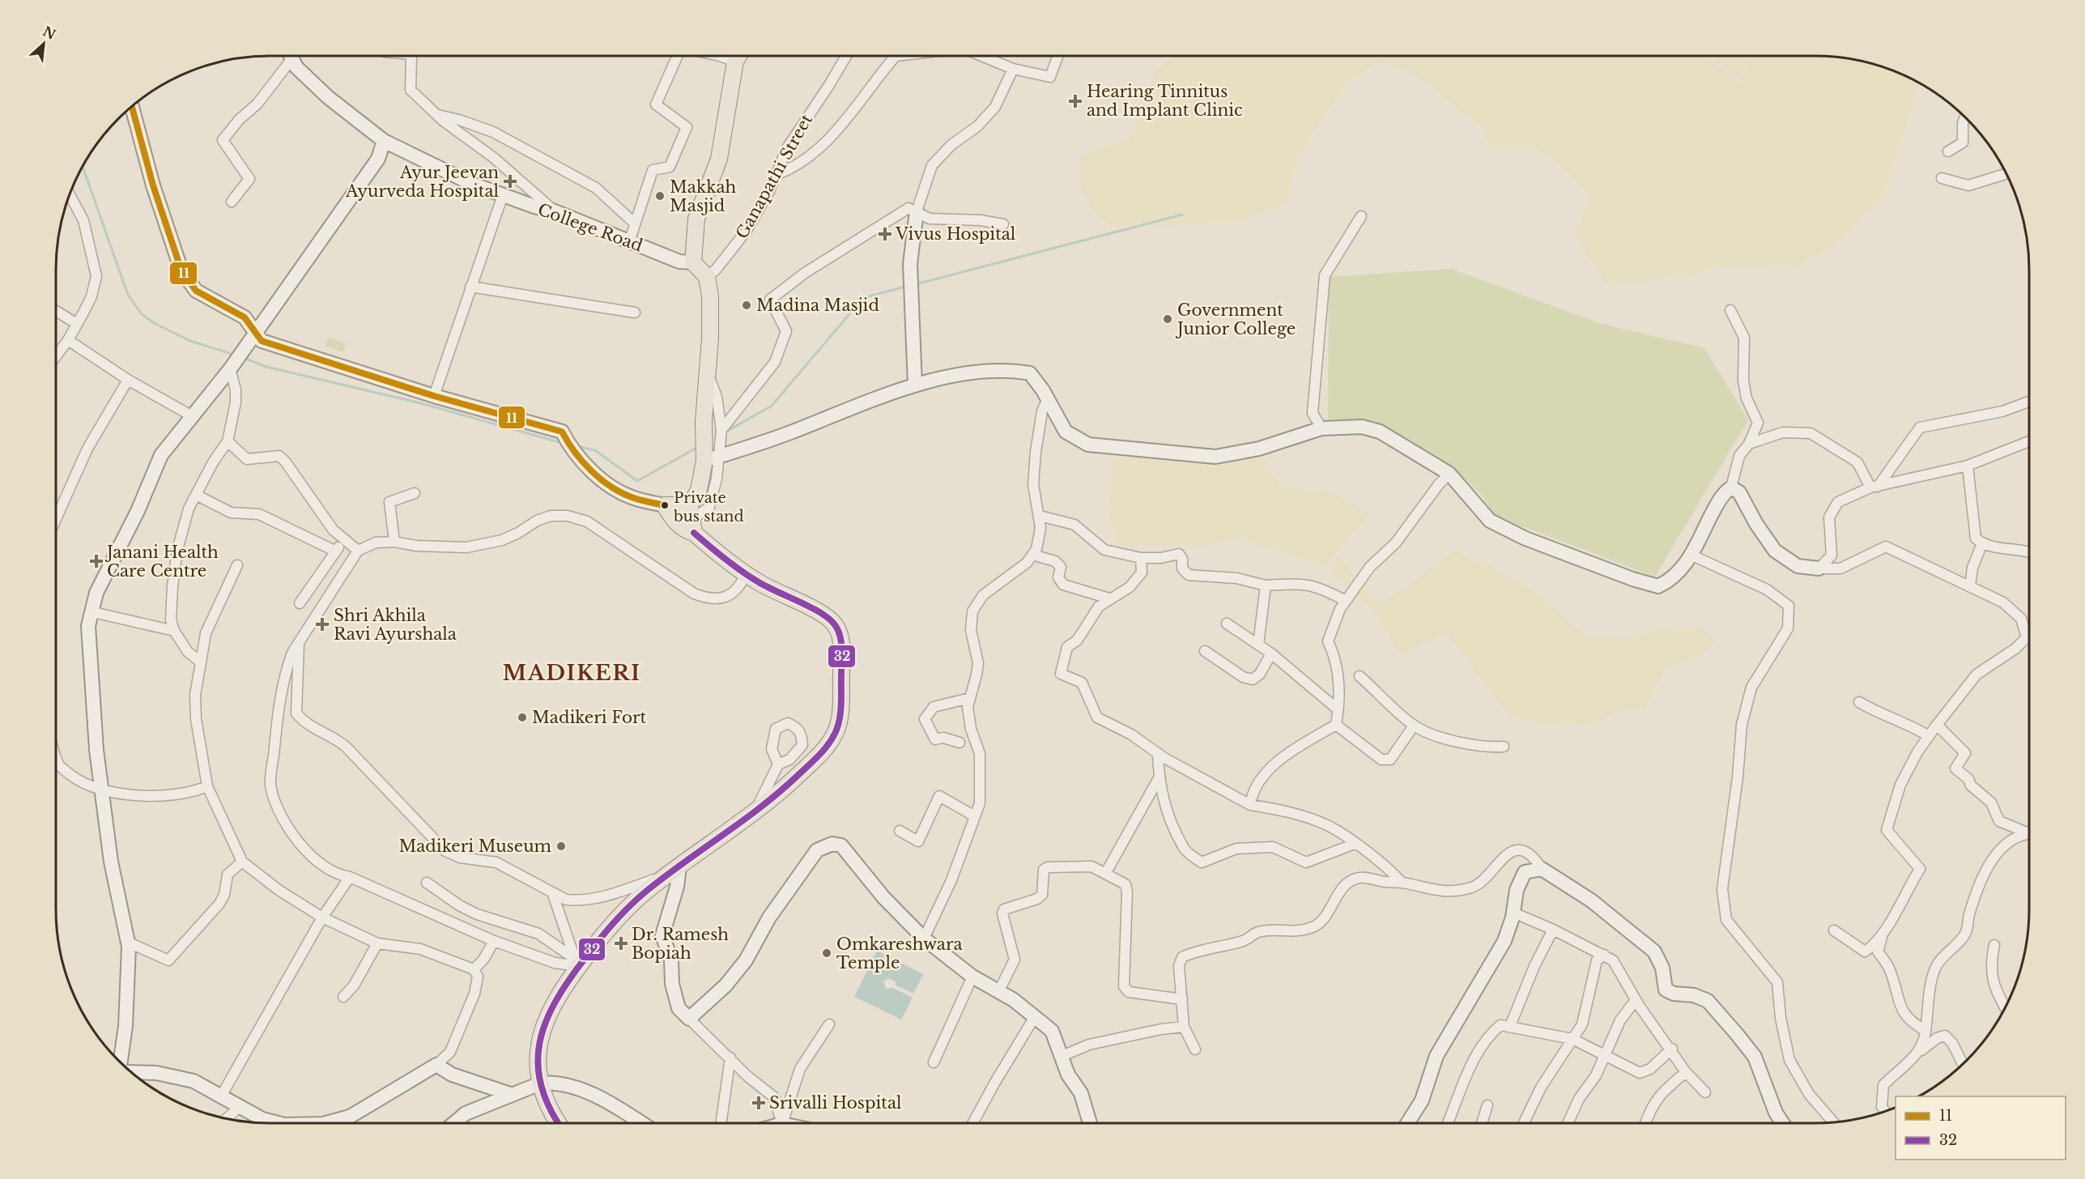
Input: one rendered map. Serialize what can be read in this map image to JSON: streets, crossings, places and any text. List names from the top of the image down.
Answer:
{
  "streets": {
    "street": ["Ganapathi Street", "College Road"]
  },
  "districts": ["MADIKERI"],
  "places": {
    "health": [
      "Hearing Tinnitus and Implant Clinic",
      "Ayur Jeevan Ayurveda Hospital",
      "Vivus Hospital",
      "Janani Health Care Centre",
      "Shri Akhila Ravi Ayurshala",
      "Dr. Ramesh Bopiah",
      "Srivalli Hospital"
    ],
    "other": [
      "Makkah Masjid",
      "Madina Masjid",
      "Government Junior College",
      "Private bus stand",
      "Madikeri Fort",
      "Madikeri Museum",
      "Omkareshwara Temple"
    ]
  },
  "lines": ["transit line 11", "transit line 32"],
  "legend": ["11", "32"],
  "north": "top right"
}
